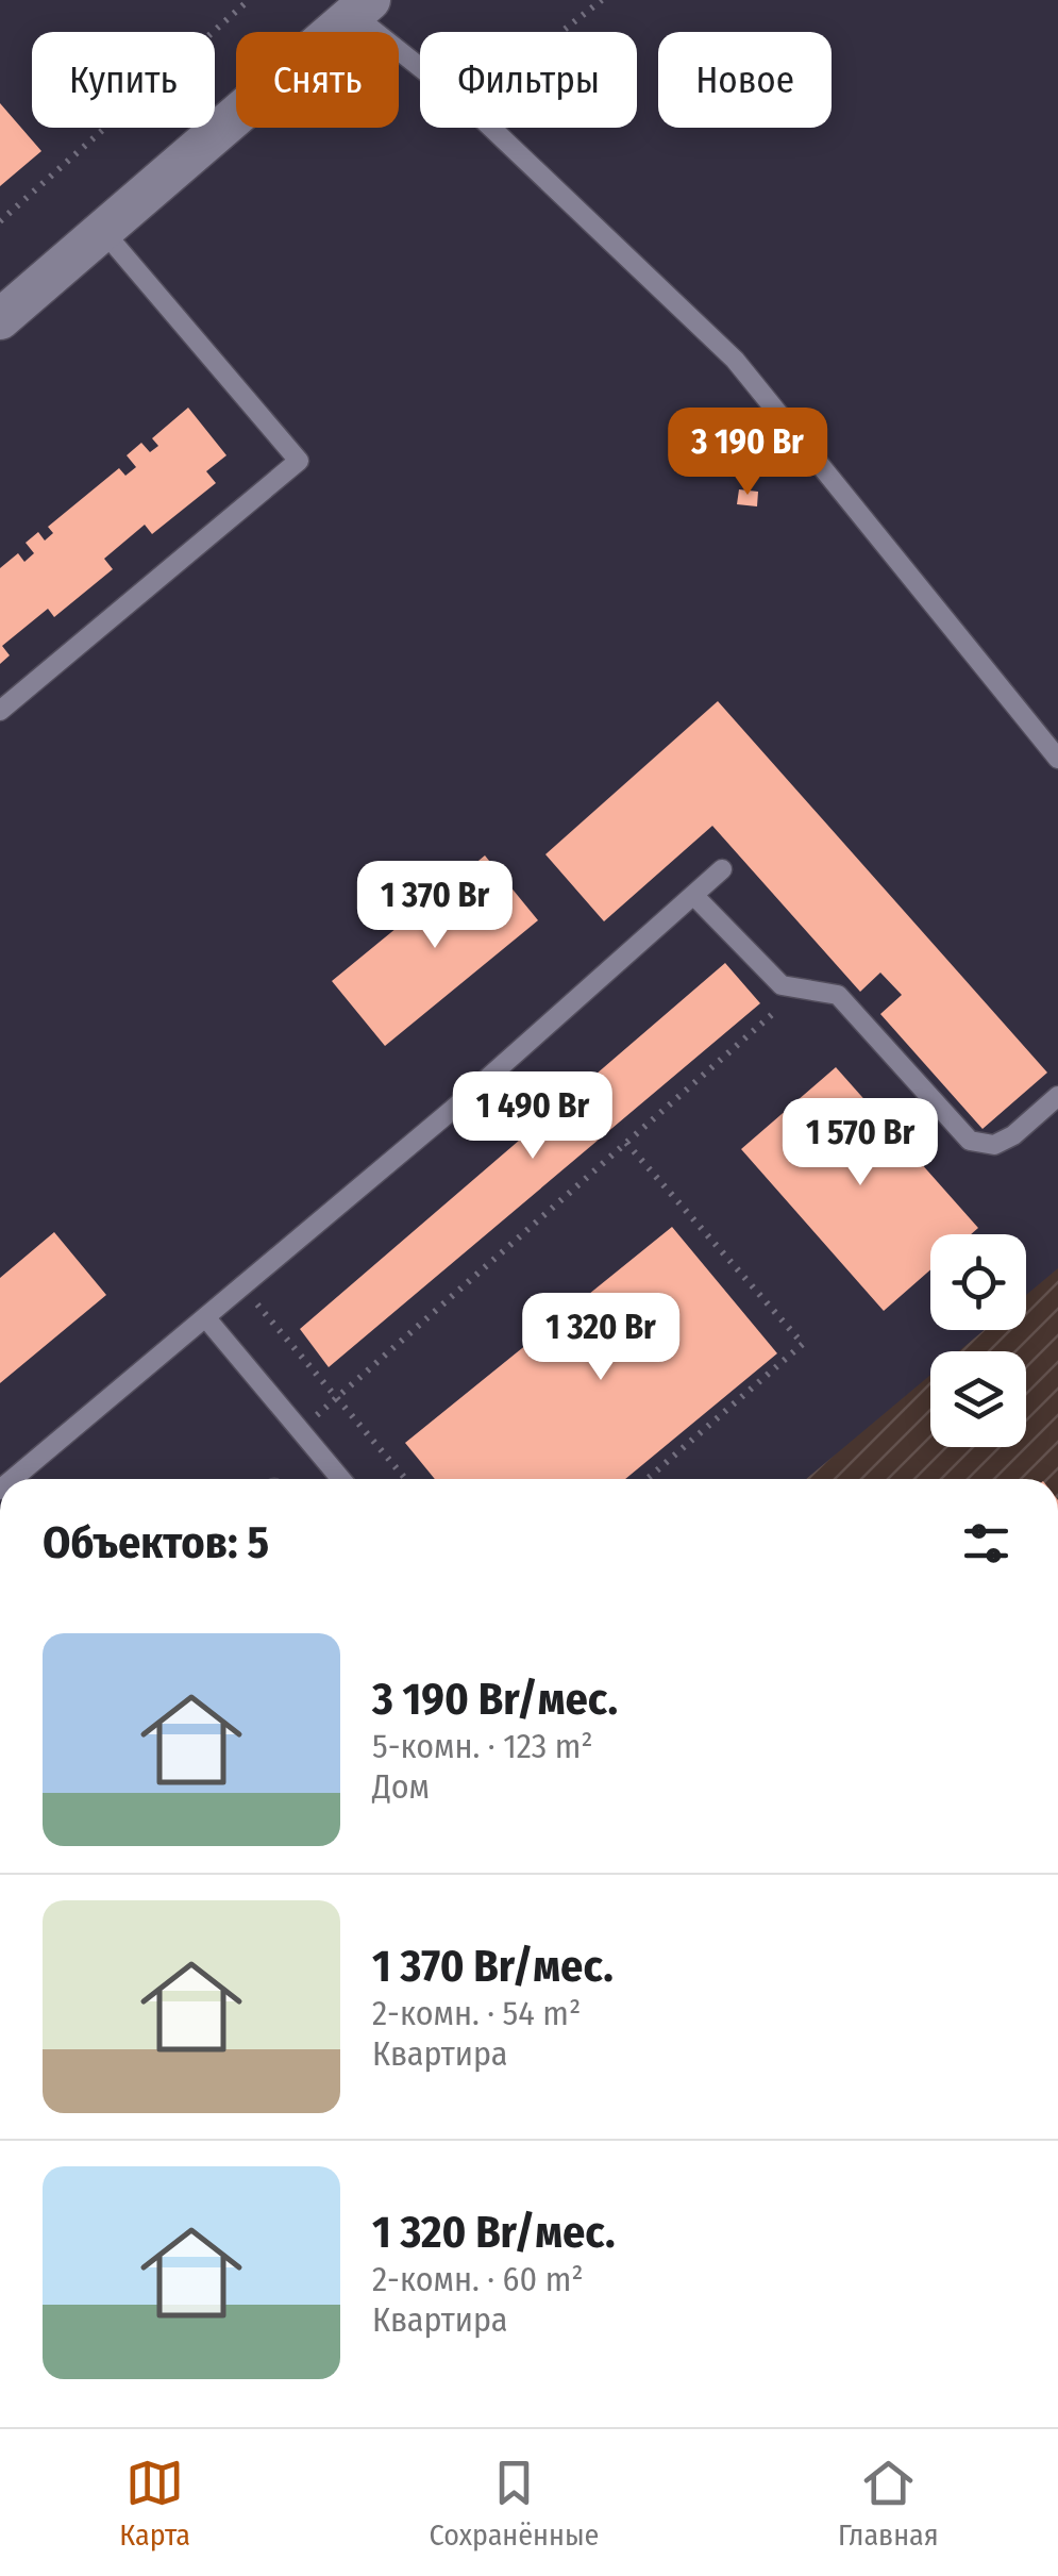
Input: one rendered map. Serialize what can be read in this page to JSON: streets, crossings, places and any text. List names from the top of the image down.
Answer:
{
  "page": {
    "chip": [
      "Купить",
      "Снять",
      "Фильтры",
      "Новое"
    ],
    "price": [
      "3 190 Br",
      "1 370 Br",
      "1 490 Br",
      "1 570 Br",
      "1 320 Br"
    ],
    "heading": "Объектов: 5",
    "list": [
      {
        "name": "3 190 Br/мес.",
        "note": "5-комн. · 123 m² · Дом"
      },
      {
        "name": "1 370 Br/мес.",
        "note": "2-комн. · 54 m² · Квартира"
      },
      {
        "name": "1 320 Br/мес.",
        "note": "2-комн. · 60 m² · Квартира"
      }
    ],
    "tabs": ["Карта", "Сохранённые", "Главная"]
  }
}
